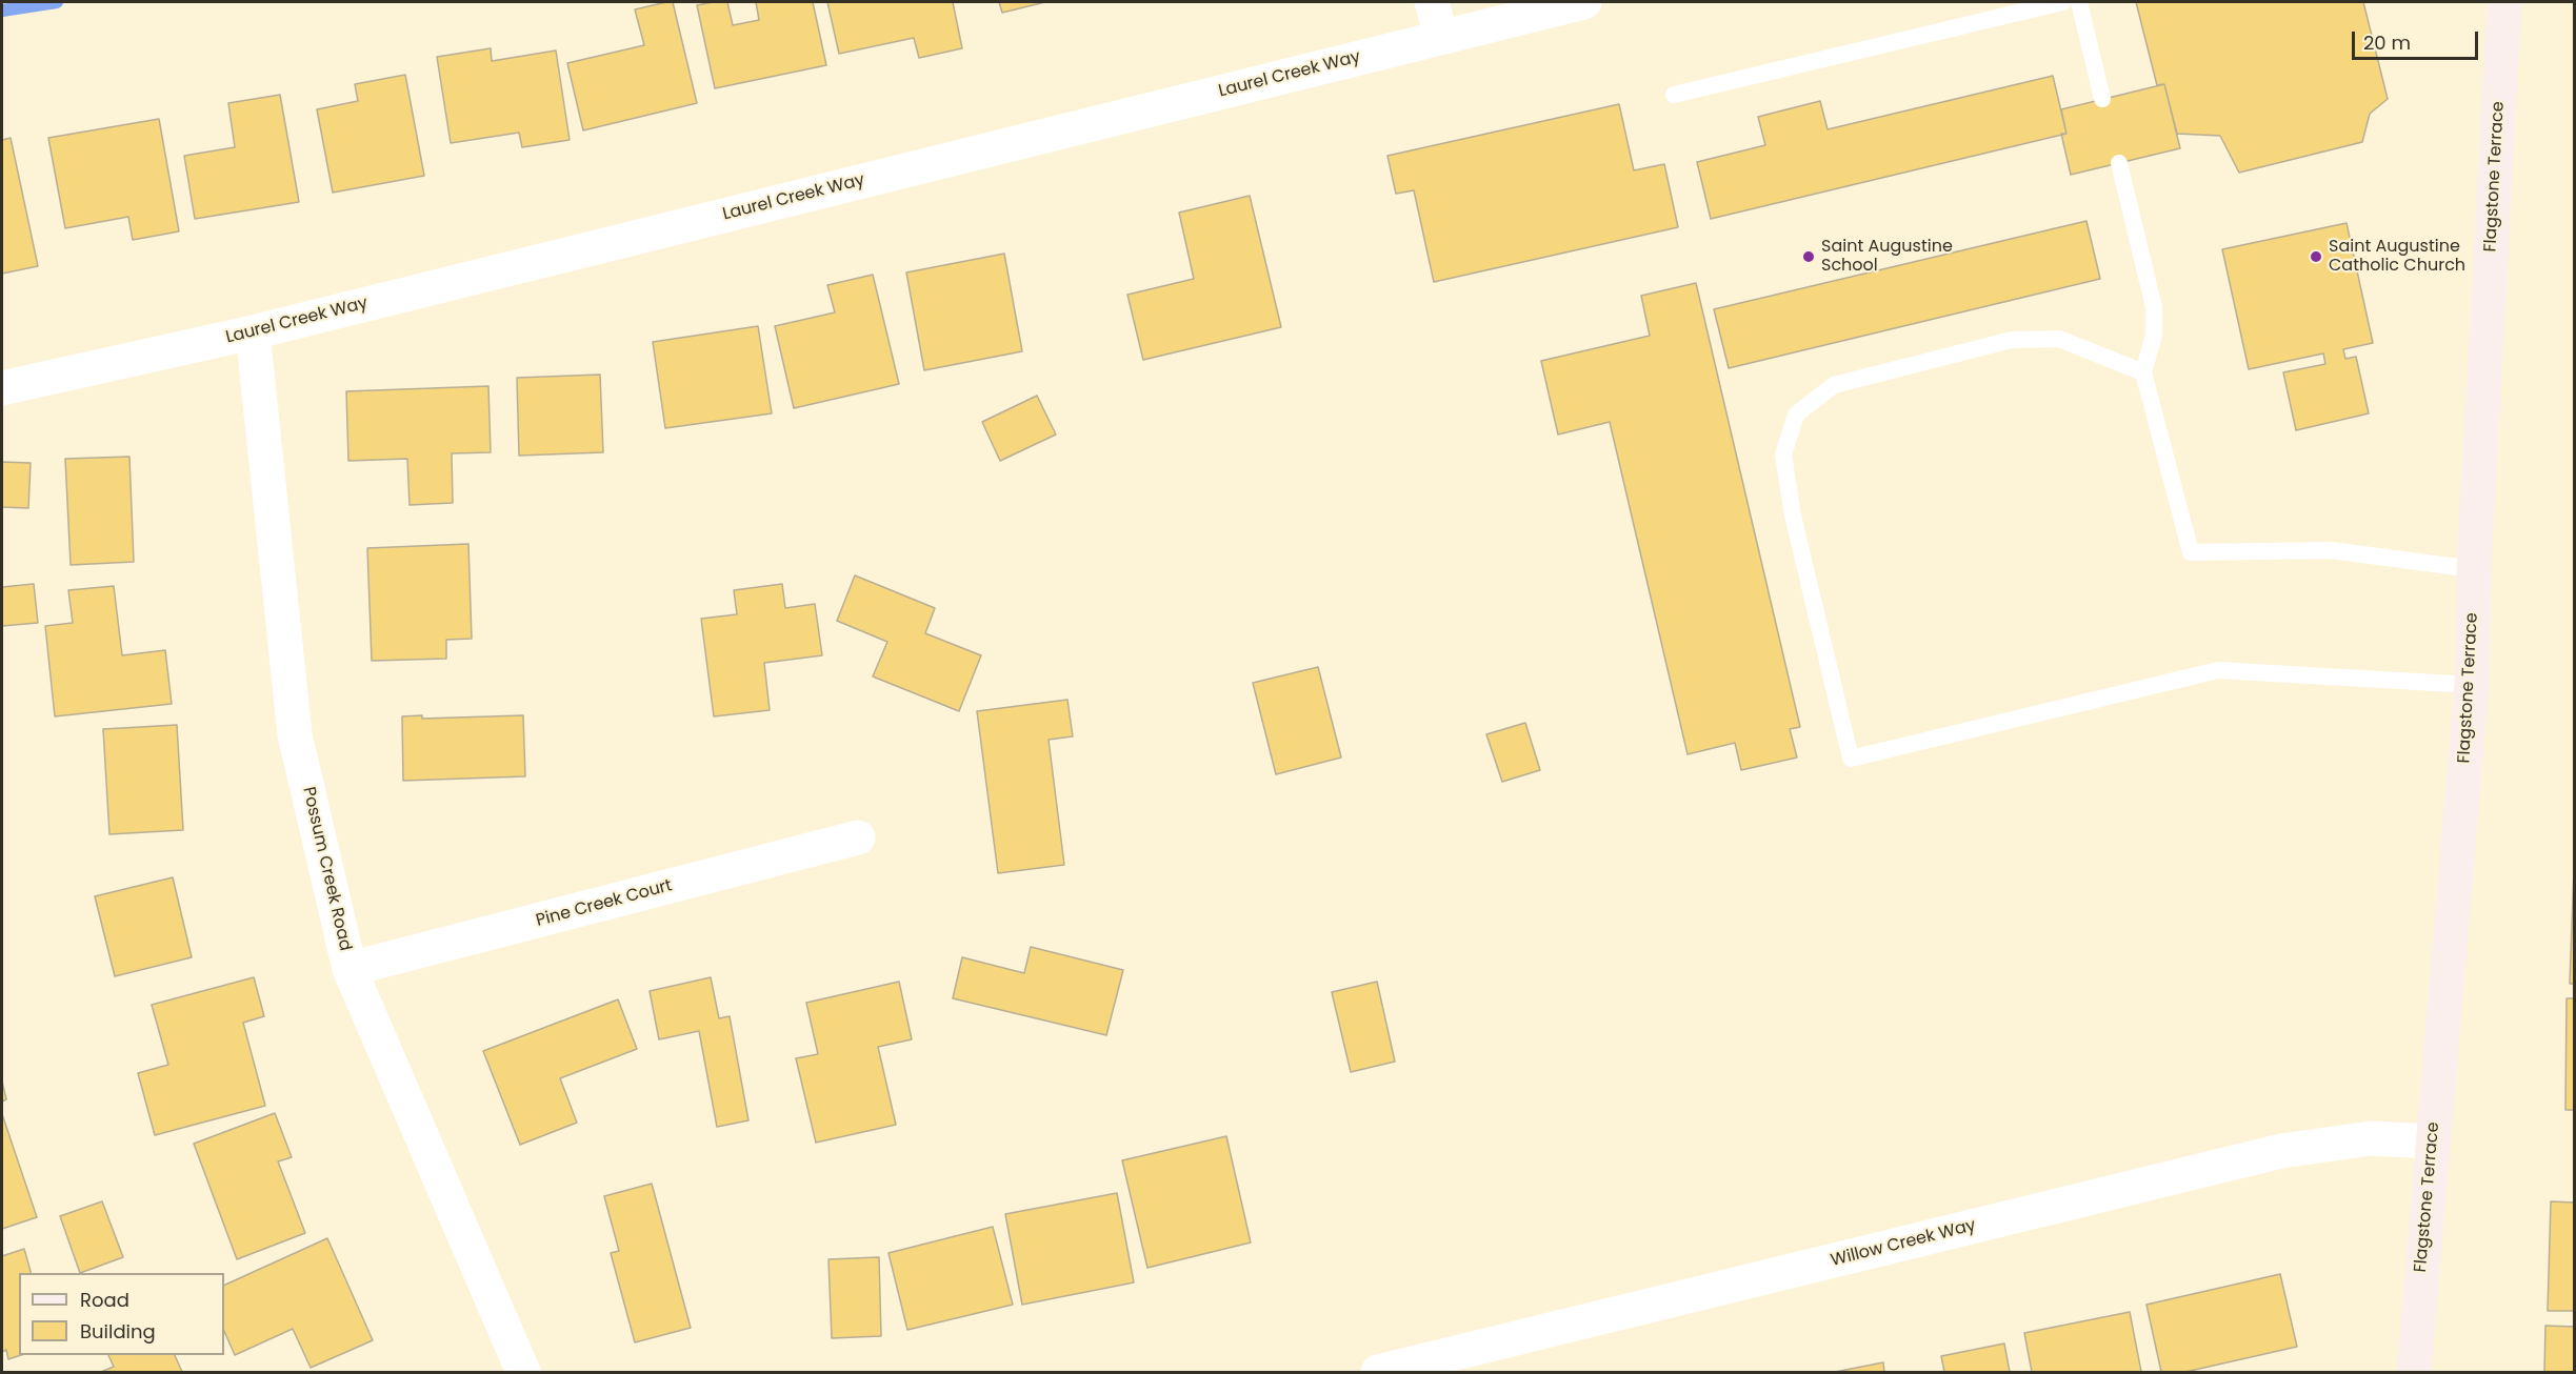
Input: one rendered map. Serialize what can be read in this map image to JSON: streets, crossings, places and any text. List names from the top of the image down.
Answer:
{
  "streets": {
    "street": [
      "Laurel Creek Way",
      "Flagstone Terrace",
      "Possum Creek Road",
      "Pine Creek Court",
      "Willow Creek Way"
    ]
  },
  "crossings": [
    ["Laurel Creek Way", "Possum Creek Road"],
    ["Flagstone Terrace", "Willow Creek Way"],
    ["Possum Creek Road", "Pine Creek Court"]
  ],
  "places": ["Saint Augustine School", "Saint Augustine Catholic Church"],
  "legend": ["Road", "Building"],
  "scale_bar": "20 m"
}
